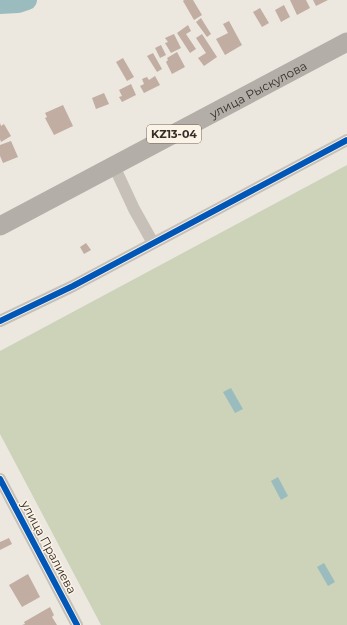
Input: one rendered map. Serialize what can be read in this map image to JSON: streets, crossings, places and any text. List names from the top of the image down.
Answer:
{
  "streets": {
    "main road": ["улица Рыскулова", "KZ13-04"],
    "street": ["улица Пралиева"]
  }
}
